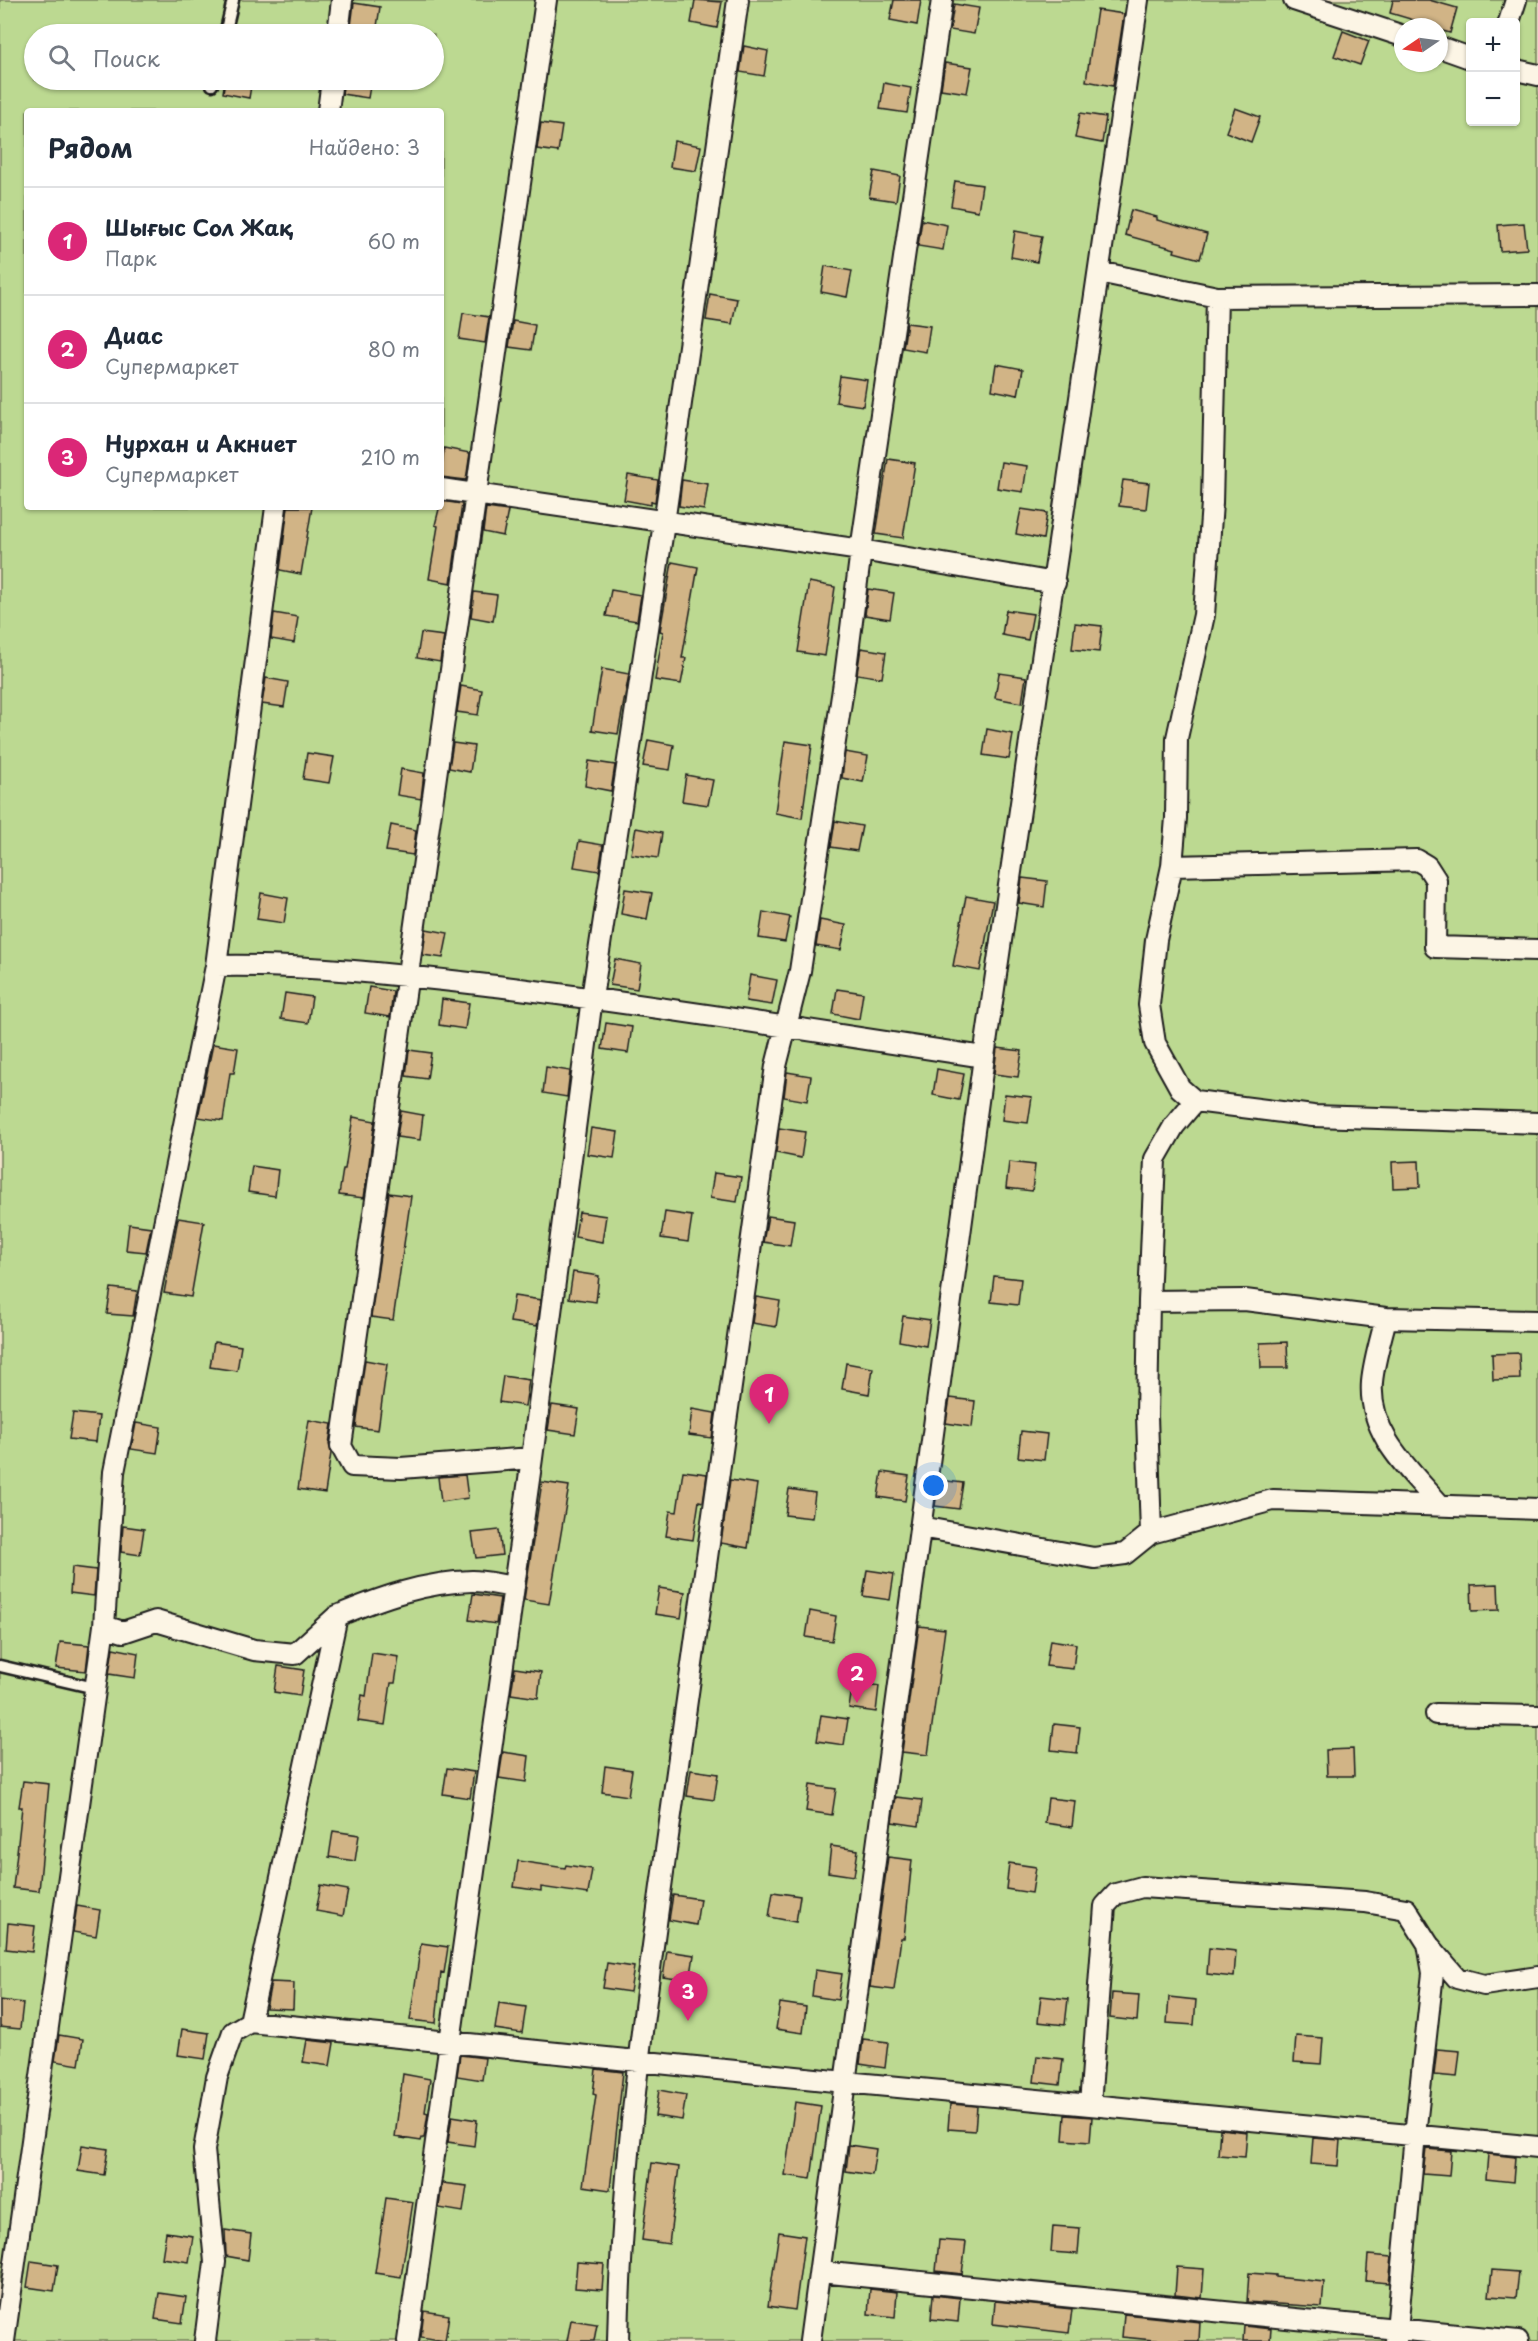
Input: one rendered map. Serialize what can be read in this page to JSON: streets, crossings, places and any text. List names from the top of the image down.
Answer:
{
  "north": "left",
  "page": {
    "map_buttons": ["+", "−"],
    "search": "Поиск",
    "heading": ["Рядом", "Найдено: 3"],
    "list": [
      {
        "mark": "1",
        "name": "Шығыс Сол Жақ",
        "note": "Парк",
        "value": "60 m"
      },
      {
        "mark": "2",
        "name": "Диас",
        "note": "Супермаркет",
        "value": "80 m"
      },
      {
        "mark": "3",
        "name": "Нурхан и Акниет",
        "note": "Супермаркет",
        "value": "210 m"
      }
    ],
    "pins": ["1", "2", "3"]
  }
}
